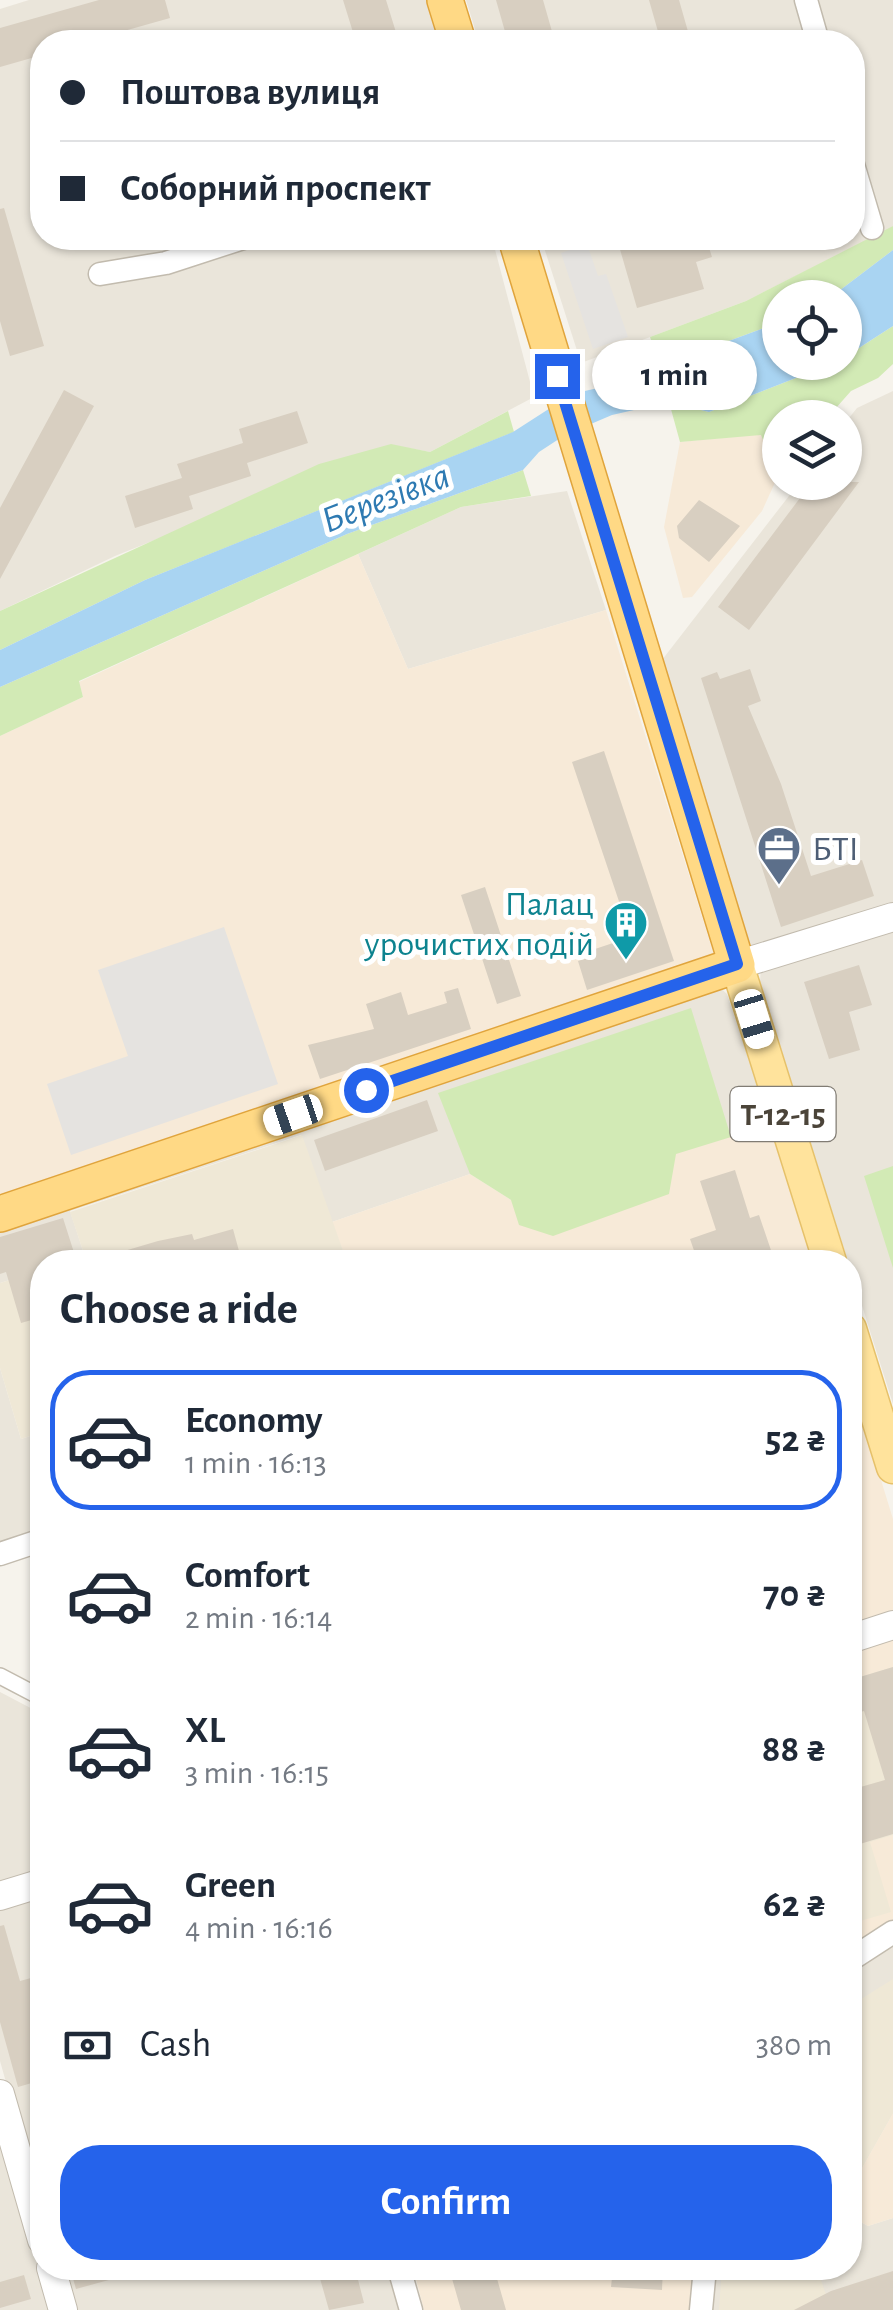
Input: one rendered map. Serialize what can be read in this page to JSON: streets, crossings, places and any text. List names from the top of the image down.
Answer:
{
  "streets": {
    "highway": ["Т-12-15"]
  },
  "water": ["Березівка"],
  "places": {
    "office": ["БТІ"],
    "building": ["Палац урочистих подій"]
  },
  "page": {
    "banner": ["Поштова вулиця", "Соборний проспект"],
    "bubble": "1 min",
    "heading": "Choose a ride",
    "list": [
      {
        "name": "Economy",
        "note": "1 min · 16:13",
        "value": "52 ₴"
      },
      {
        "name": "Comfort",
        "note": "2 min · 16:14",
        "value": "70 ₴"
      },
      {
        "name": "XL",
        "note": "3 min · 16:15",
        "value": "88 ₴"
      },
      {
        "name": "Green",
        "note": "4 min · 16:16",
        "value": "62 ₴"
      }
    ],
    "pay": ["Cash", "380 m"],
    "buttons": "Confirm"
  }
}
